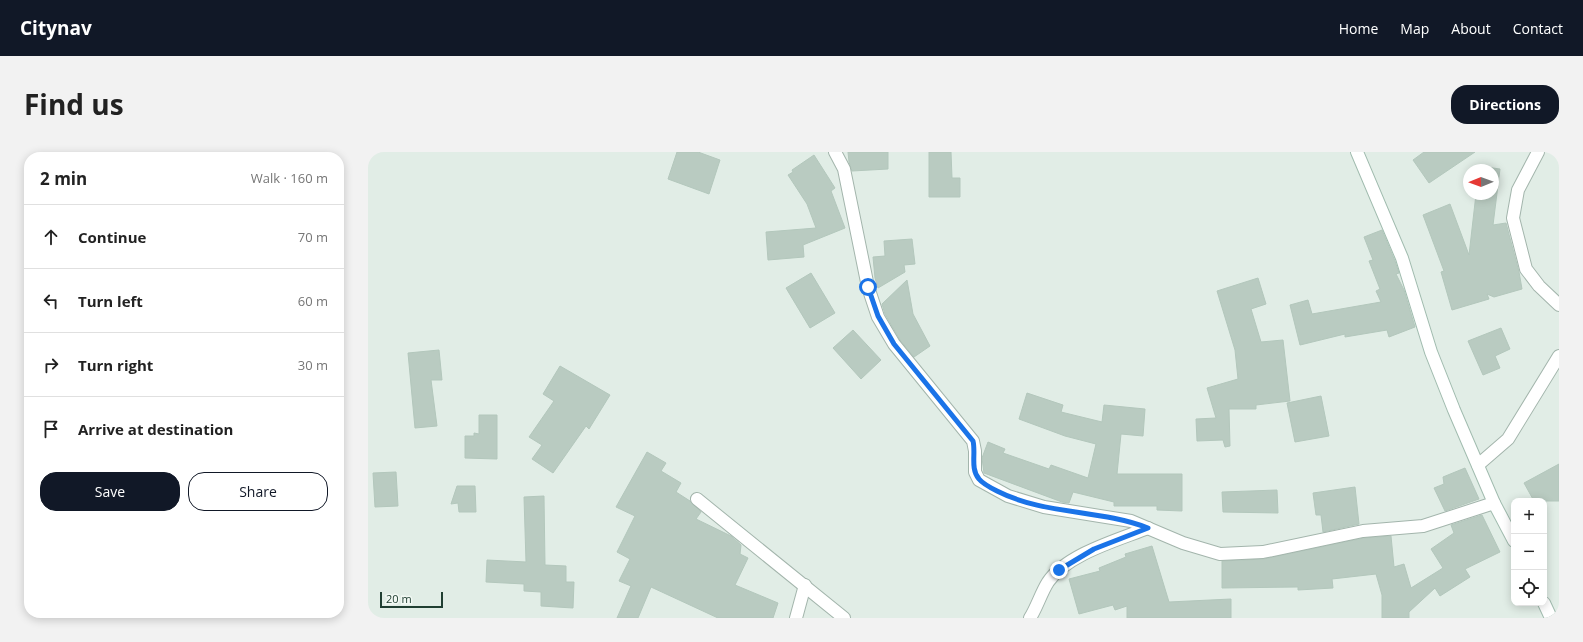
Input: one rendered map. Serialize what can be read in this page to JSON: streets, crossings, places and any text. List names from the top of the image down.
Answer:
{
  "scale_bar": "20 m",
  "north": "left",
  "page": {
    "header": "Citynav",
    "nav": [
      "Home",
      "Map",
      "About",
      "Contact"
    ],
    "title": "Find us",
    "buttons": [
      "Directions",
      ["Save", "Share"]
    ],
    "heading": ["2 min", "Walk · 160 m"],
    "list": [
      ["Continue", "70 m"],
      ["Turn left", "60 m"],
      ["Turn right", "30 m"],
      "Arrive at destination"
    ],
    "map_buttons": ["+", "−"],
    "scale": "20 m"
  }
}
